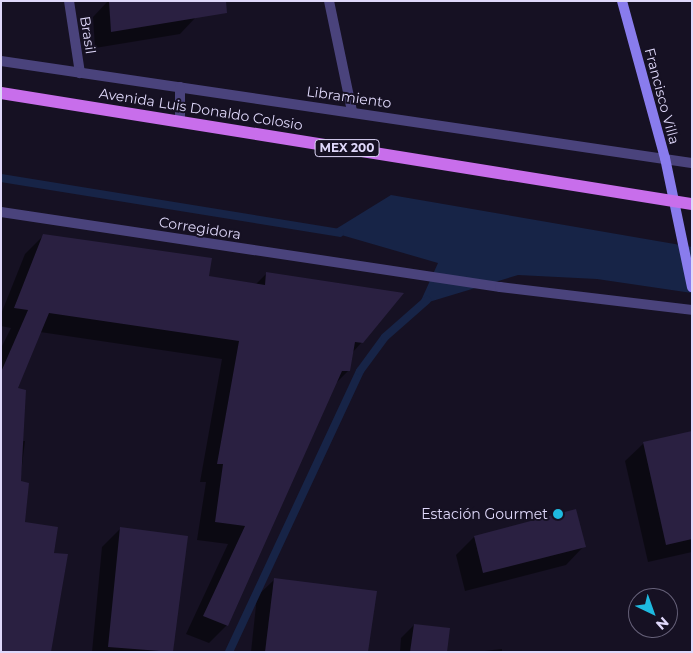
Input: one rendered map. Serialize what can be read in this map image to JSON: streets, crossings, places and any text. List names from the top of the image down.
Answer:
{
  "streets": {
    "main road": ["Avenida Luis Donaldo Colosio", "MEX 200"],
    "street": [
      "Brasil",
      "Francisco Villa",
      "Libramiento",
      "Corregidora"
    ]
  },
  "crossings": [
    ["Brasil", "Libramiento"],
    ["Francisco Villa", "Libramiento"],
    ["Francisco Villa", "Avenida Luis Donaldo Colosio"]
  ],
  "places": ["Estación Gourmet"],
  "north": "bottom right"
}
